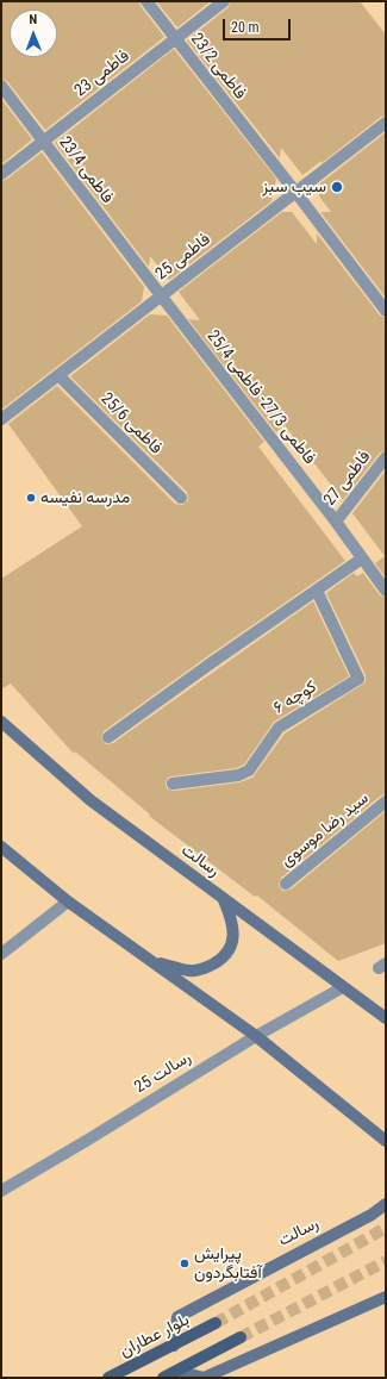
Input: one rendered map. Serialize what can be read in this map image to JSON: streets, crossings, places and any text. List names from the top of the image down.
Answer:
{
  "streets": {
    "main road": ["بلوار عطاران"],
    "street": [
      "فاطمی 23/2",
      "فاطمی 23",
      "فاطمی 23/4",
      "فاطمی 25",
      "فاطمی 27/3- فاطمی 25/4",
      "فاطمی 25/6",
      "فاطمی 27",
      "کوچه ۶",
      "سید رضا موسوی",
      "رسالت",
      "رسالت 25"
    ]
  },
  "crossings": [
    ["فاطمی 23/2", "فاطمی 23"],
    ["فاطمی 23/2", "فاطمی 25"],
    ["فاطمی 23", "فاطمی 23/4"],
    ["فاطمی 23/4", "فاطمی 25"],
    ["فاطمی 23/4", "فاطمی 27/3- فاطمی 25/4"],
    ["فاطمی 25", "فاطمی 27/3- فاطمی 25/4"],
    ["فاطمی 25", "فاطمی 25/6"],
    ["فاطمی 27/3- فاطمی 25/4", "فاطمی 27"],
    ["رسالت", "رسالت 25"],
    ["رسالت", "بلوار عطاران"]
  ],
  "places": ["سیب سبز", "مدرسه نفیسه", "پیرایش آفتابگردون"],
  "scale_bar": "20 m",
  "north": "top"
}
